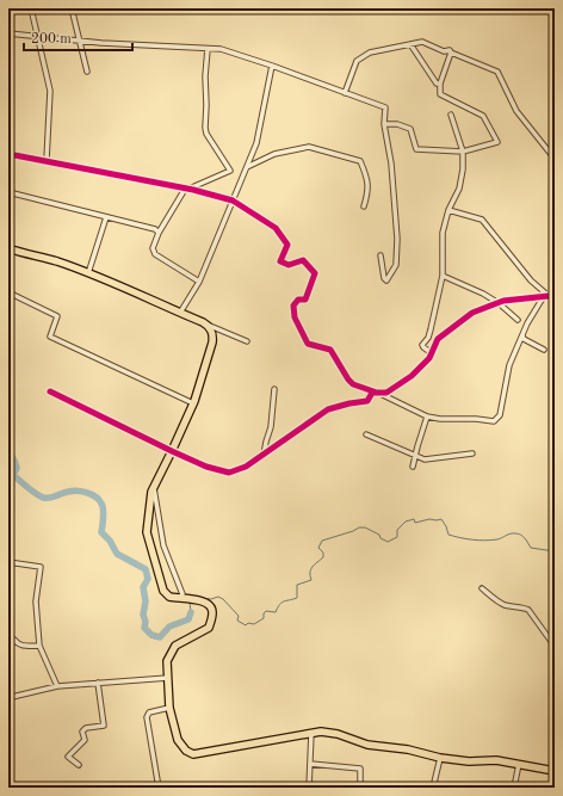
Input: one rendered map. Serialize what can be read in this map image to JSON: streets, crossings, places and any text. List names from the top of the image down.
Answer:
{
  "scale_bar": "200 m"
}
